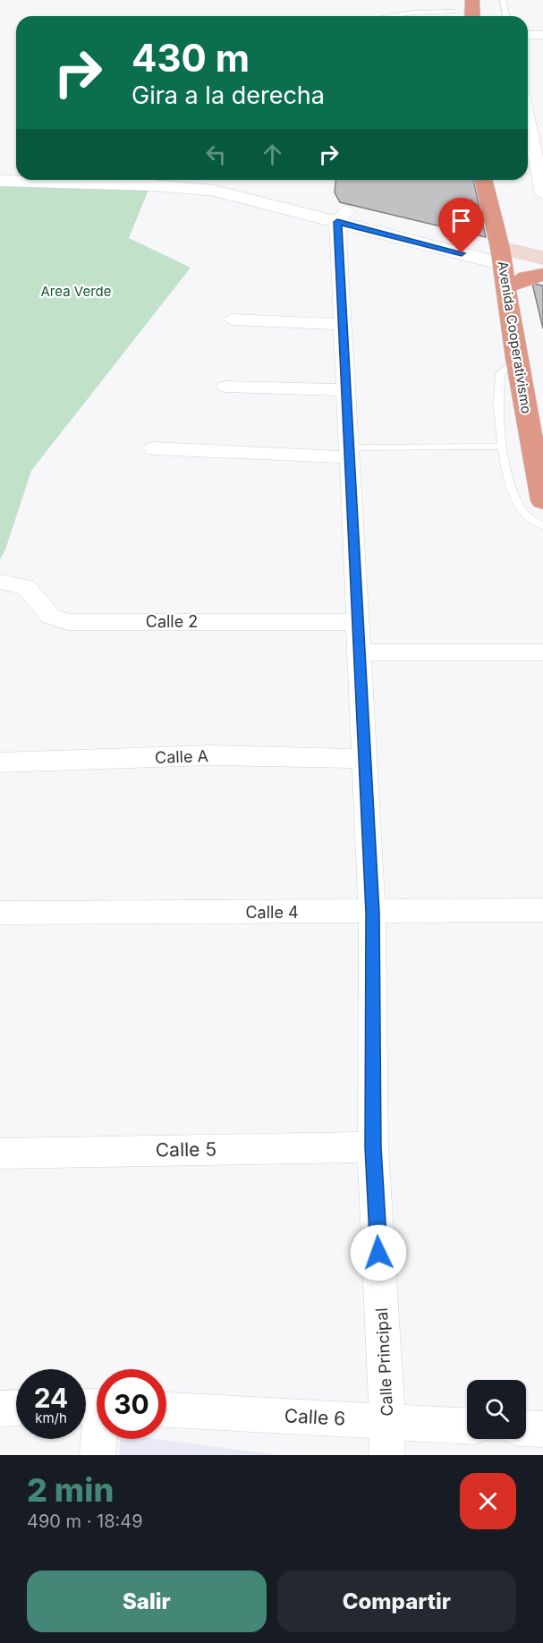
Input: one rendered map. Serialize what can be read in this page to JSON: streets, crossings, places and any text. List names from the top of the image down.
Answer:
{
  "streets": {
    "highway": ["Avenida Cooperativismo"],
    "street": [
      "Calle 2",
      "Calle A",
      "Calle 4",
      "Calle 5",
      "Calle Principal",
      "Calle 6"
    ]
  },
  "crossings": [
    ["Calle 2", "Calle Principal"],
    ["Calle A", "Calle Principal"],
    ["Calle 4", "Calle Principal"],
    ["Calle 5", "Calle Principal"],
    ["Calle Principal", "Calle 6"]
  ],
  "parks": ["Area Verde"],
  "page": {
    "turn": ["430 m", "Gira a la derecha"],
    "speed": "24 km/h",
    "limit": "30",
    "heading": ["2 min", "490 m · 18:49"],
    "buttons": ["Salir", "Compartir"]
  }
}
